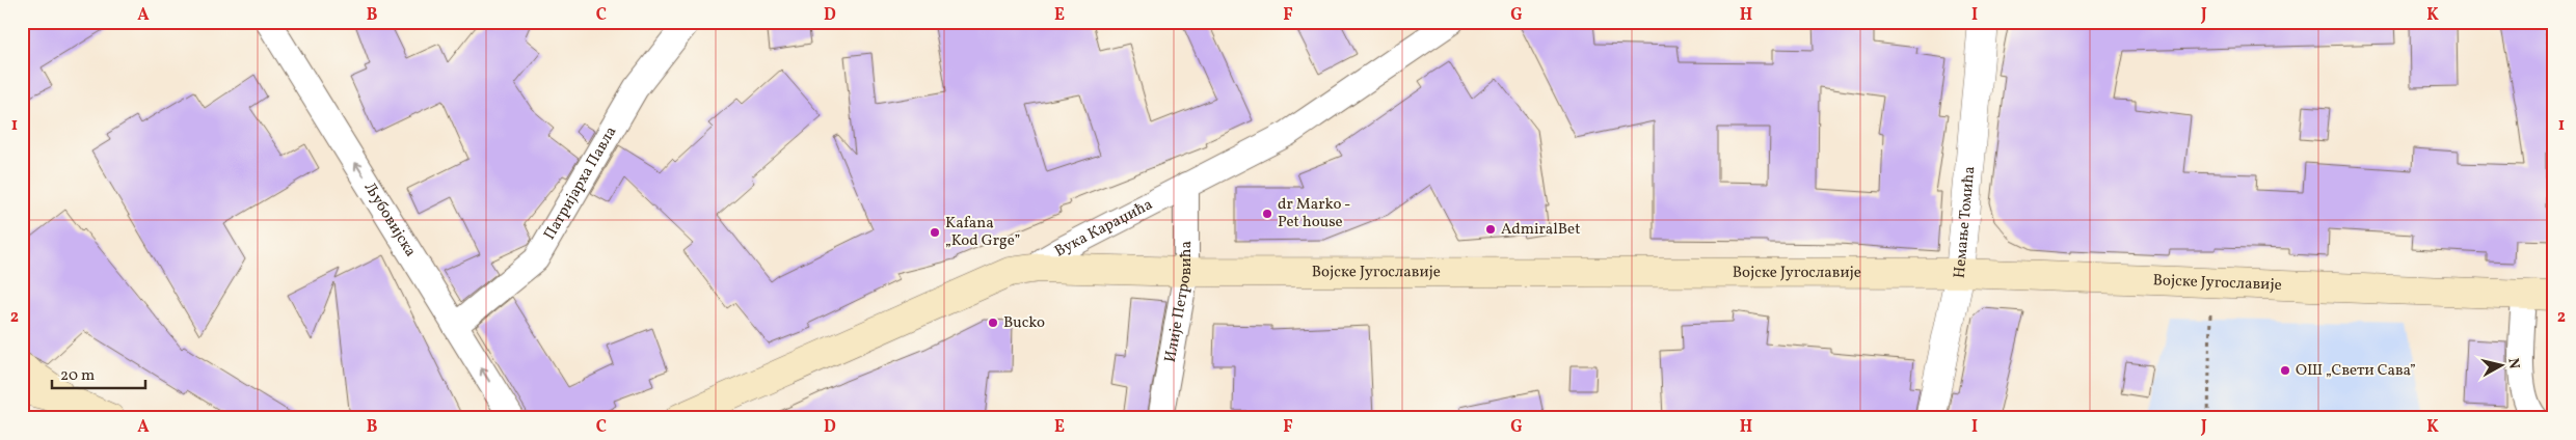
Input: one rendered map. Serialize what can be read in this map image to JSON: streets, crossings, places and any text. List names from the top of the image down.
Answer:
{
  "streets": {
    "main road": ["Вука Караџића", "Војске Југославије"],
    "street": [
      "Патријарха Павла",
      "Љубовијска",
      "Немање Томића",
      "Илије Петровића"
    ]
  },
  "crossings": [
    ["Патријарха Павла", "Љубовијска"],
    ["Немање Томића", "Војске Југославије"],
    ["Вука Караџића", "Војске Југославије"],
    ["Вука Караџића", "Илије Петровића"],
    ["Војске Југославије", "Илије Петровића"]
  ],
  "one_way": ["Љубовијска"],
  "places": [
    "dr Marko - Pet house",
    "AdmiralBet",
    "Kafana „Kod Grge”",
    "Bucko",
    "ОШ „Свети Сава”"
  ],
  "scale_bar": "20 m",
  "north": "right",
  "grid": {
    "columns": [
      "A",
      "B",
      "C",
      "D",
      "E",
      "F",
      "G",
      "H",
      "I",
      "J",
      "K"
    ],
    "rows": ["1", "2"]
  }
}
